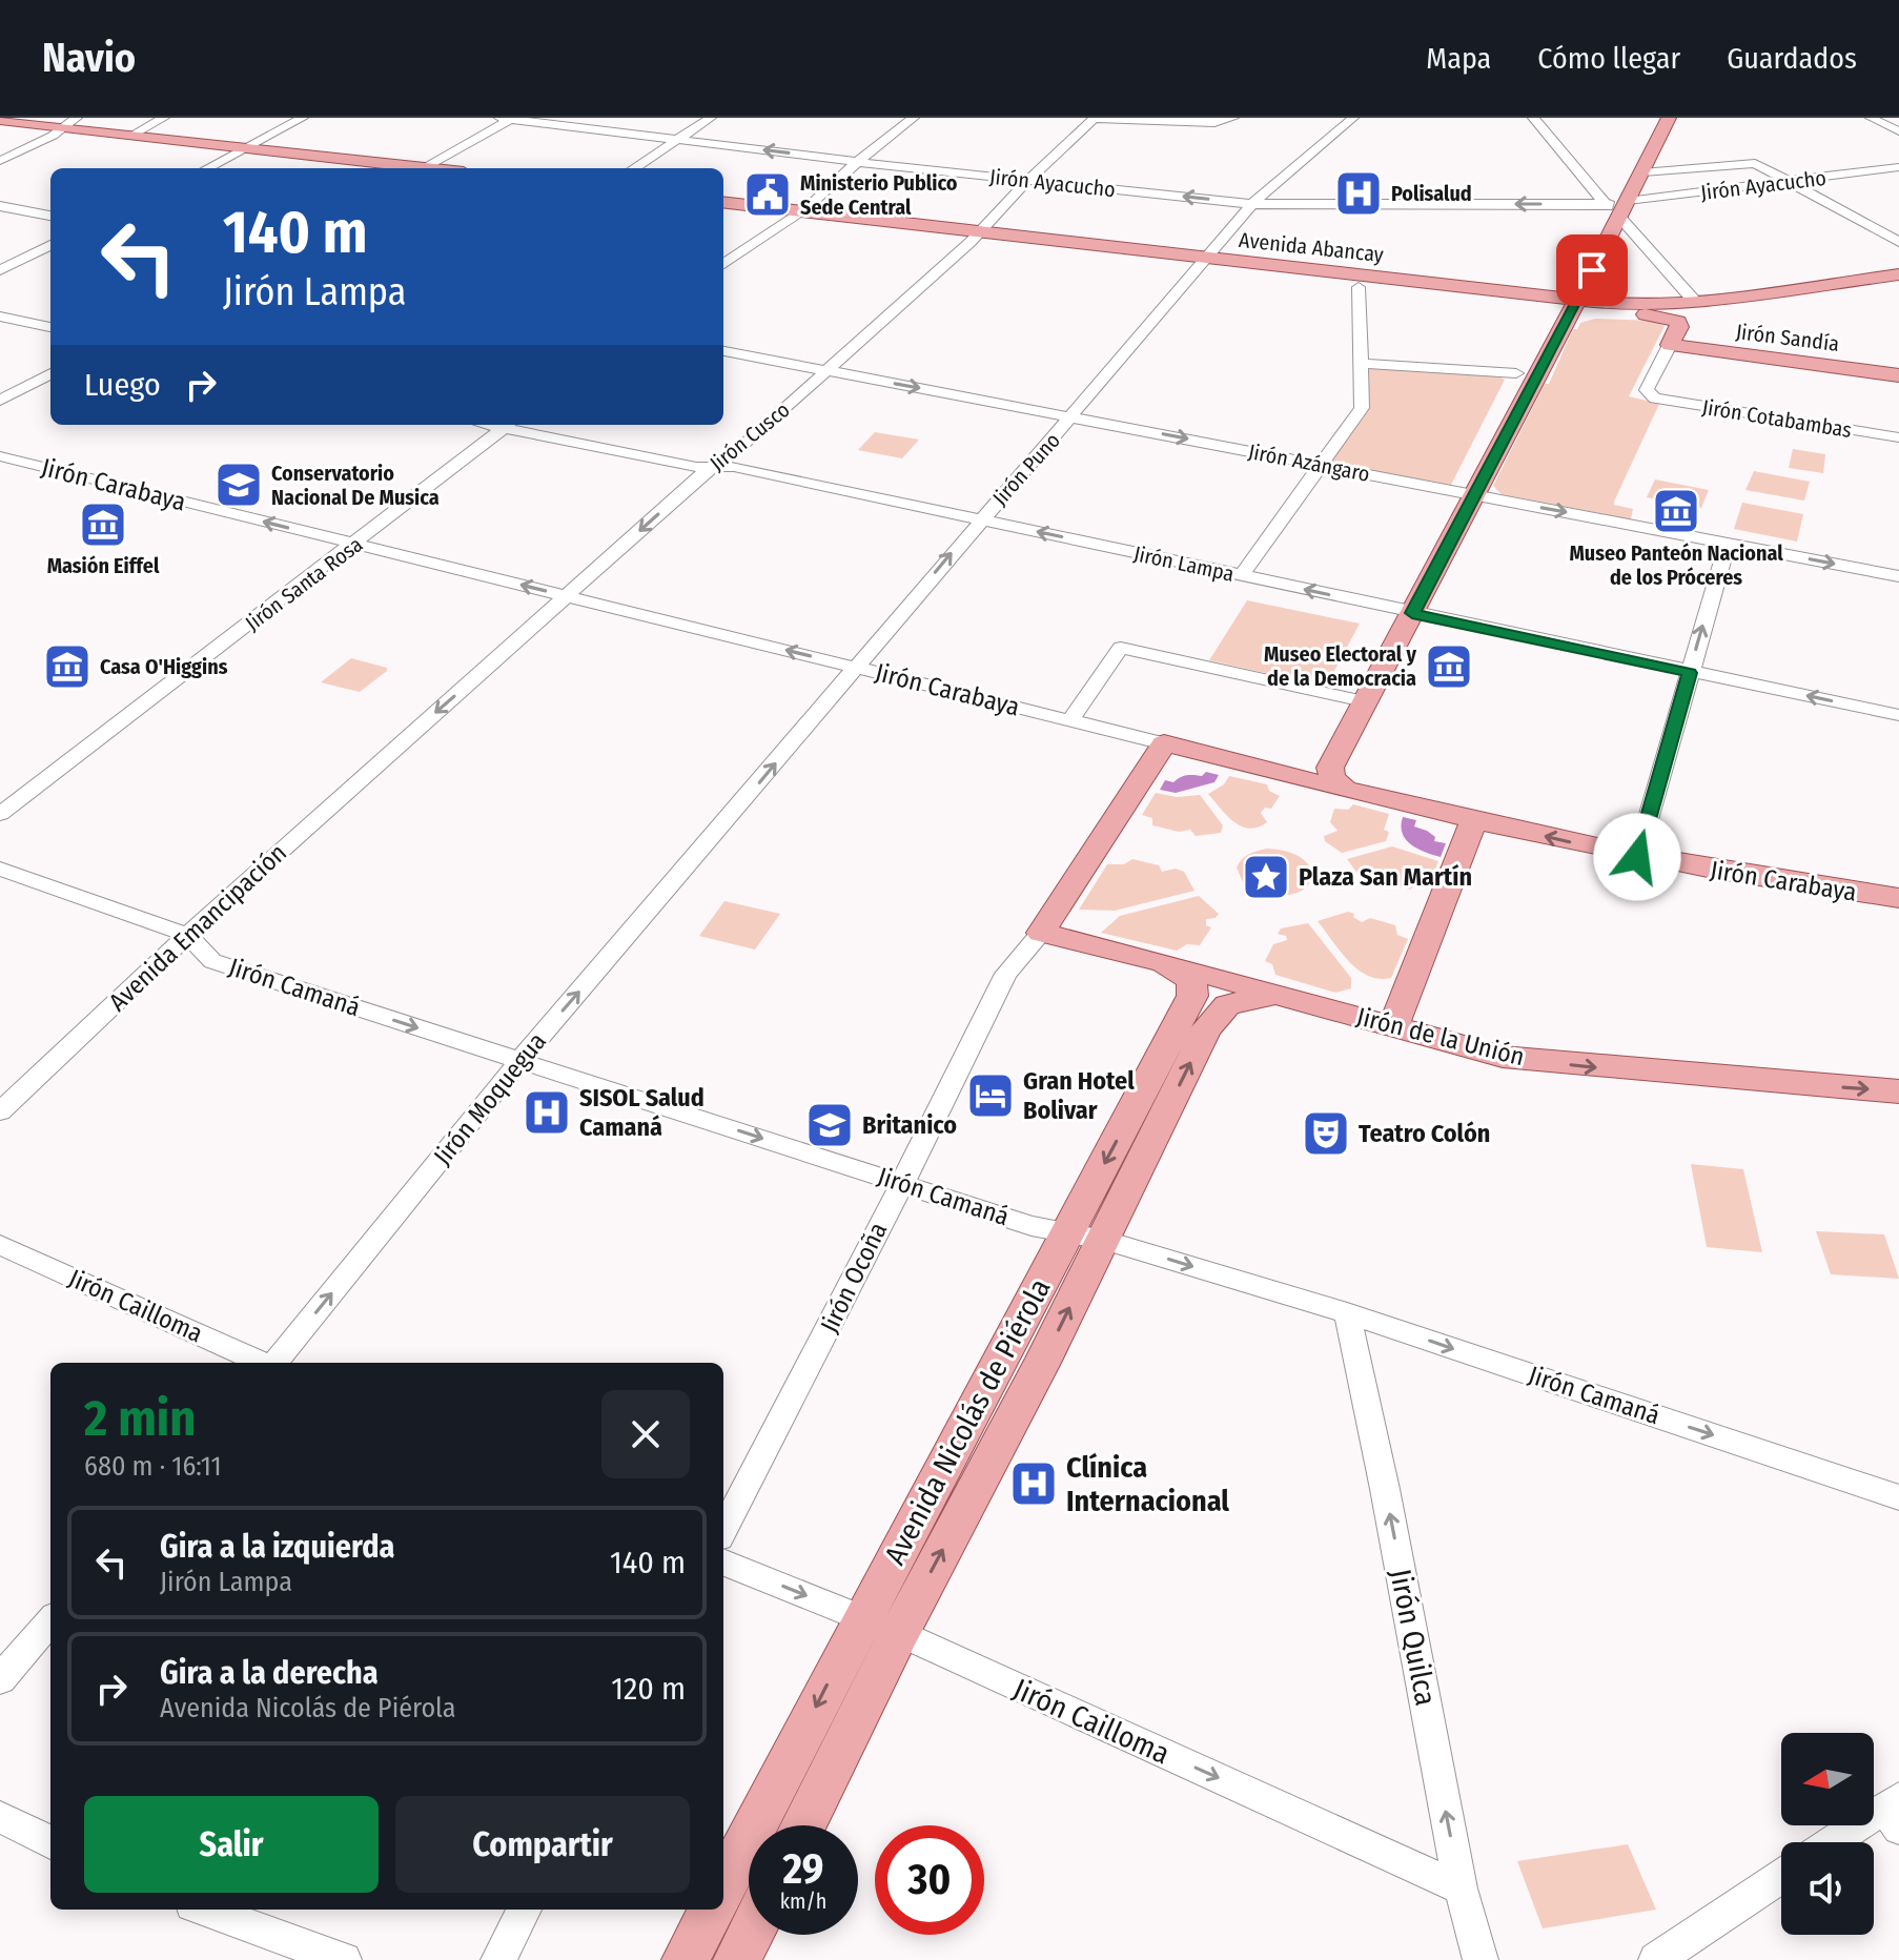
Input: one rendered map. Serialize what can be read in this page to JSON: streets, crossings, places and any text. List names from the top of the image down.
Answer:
{
  "streets": {
    "main road": [
      "Avenida Abancay",
      "Jirón Sandía",
      "Jirón Carabaya",
      "Jirón de la Unión",
      "Avenida Nicolás de Piérola"
    ],
    "street": [
      "Jirón Ayacucho",
      "Jirón Cotabambas",
      "Jirón Cusco",
      "Jirón Azángaro",
      "Jirón Puno",
      "Jirón Lampa",
      "Jirón Santa Rosa",
      "Avenida Emancipación",
      "Jirón Camaná",
      "Jirón Moquegua",
      "Jirón Ocoña",
      "Jirón Cailloma",
      "Jirón Quilca"
    ]
  },
  "crossings": [
    ["Jirón Ayacucho", "Jirón Cusco"],
    ["Jirón Ayacucho", "Jirón Puno"],
    ["Avenida Abancay", "Jirón Cusco"],
    ["Avenida Abancay", "Jirón Puno"],
    ["Jirón Sandía", "Jirón Cotabambas"],
    ["Jirón Cusco", "Jirón Azángaro"],
    ["Jirón Cusco", "Jirón Carabaya"],
    ["Jirón Cusco", "Jirón Lampa"],
    ["Jirón Cusco", "Avenida Emancipación"],
    ["Jirón Azángaro", "Jirón Puno"],
    ["Jirón Puno", "Jirón Carabaya"],
    ["Jirón Puno", "Jirón Lampa"],
    ["Jirón Puno", "Jirón Moquegua"],
    ["Jirón Carabaya", "Jirón Santa Rosa"],
    ["Jirón Lampa", "Jirón Santa Rosa"],
    ["Avenida Emancipación", "Jirón Camaná"],
    ["Jirón Camaná", "Jirón Moquegua"],
    ["Jirón Camaná", "Jirón Ocoña"],
    ["Jirón Camaná", "Avenida Nicolás de Piérola"],
    ["Jirón Camaná", "Jirón Quilca"],
    ["Jirón de la Unión", "Jirón Ocoña"],
    ["Jirón de la Unión", "Avenida Nicolás de Piérola"],
    ["Jirón Cailloma", "Avenida Nicolás de Piérola"],
    ["Jirón Cailloma", "Jirón Quilca"]
  ],
  "one_way": [
    "Jirón Cusco",
    "Jirón Azángaro",
    "Jirón Puno",
    "Jirón Carabaya",
    "Jirón Lampa",
    "Jirón Camaná",
    "Jirón de la Unión",
    "Jirón Moquegua",
    "Jirón Cailloma",
    "Jirón Quilca"
  ],
  "places": {
    "hospital": ["Polisalud", "SISOL Salud Camaná", "Clínica Internacional"],
    "public building": ["Ministerio Publico Sede Central"],
    "school or university": ["Conservatorio Nacional De Musica", "Britanico"],
    "museum": [
      "Museo Panteón Nacional de los Próceres",
      "Masión Eiffel",
      "Casa O'Higgins",
      "Museo Electoral y de la Democracia"
    ],
    "place": ["Plaza San Martín"],
    "hotel": ["Gran Hotel Bolivar"],
    "theatre": ["Teatro Colón"]
  },
  "north": "left",
  "page": {
    "header": "Navio",
    "nav": ["Mapa", "Cómo llegar", "Guardados"],
    "turn": ["140 m", "Jirón Lampa"],
    "then": "Luego",
    "heading": ["2 min", "680 m · 16:11"],
    "list": [
      {
        "name": "Gira a la izquierda",
        "note": "Jirón Lampa",
        "value": "140 m"
      },
      {
        "name": "Gira a la derecha",
        "note": "Avenida Nicolás de Piérola",
        "value": "120 m"
      }
    ],
    "buttons": ["Salir", "Compartir"],
    "speed": "29 km/h",
    "limit": "30"
  }
}
